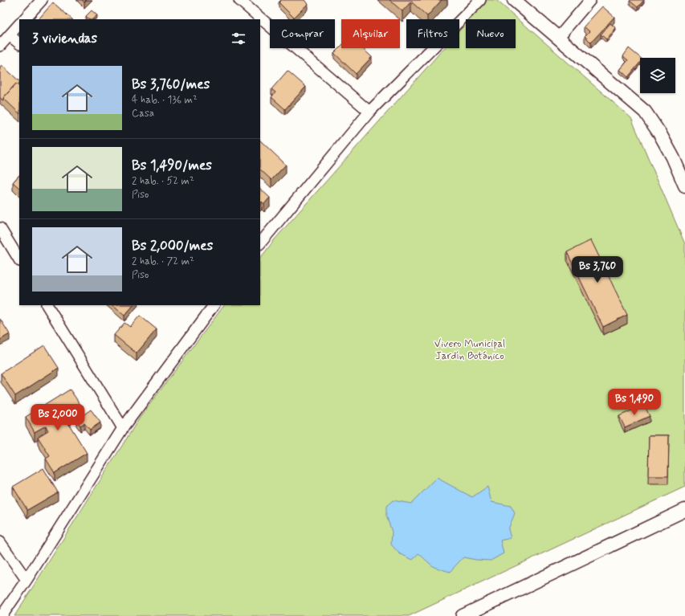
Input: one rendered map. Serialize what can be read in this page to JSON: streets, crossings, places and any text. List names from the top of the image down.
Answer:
{
  "parks": ["Vivero Municipal Jardín Botánico"],
  "page": {
    "chip": [
      "Comprar",
      "Alquilar",
      "Filtros",
      "Nuevo"
    ],
    "heading": "3 viviendas",
    "list": [
      {
        "name": "Bs 3,760/mes",
        "note": "4 hab. · 136 m² · Casa"
      },
      {
        "name": "Bs 1,490/mes",
        "note": "2 hab. · 52 m² · Piso"
      },
      {
        "name": "Bs 2,000/mes",
        "note": "2 hab. · 72 m² · Piso"
      }
    ],
    "price": ["Bs 3,760", "Bs 1,490", "Bs 2,000"]
  }
}
